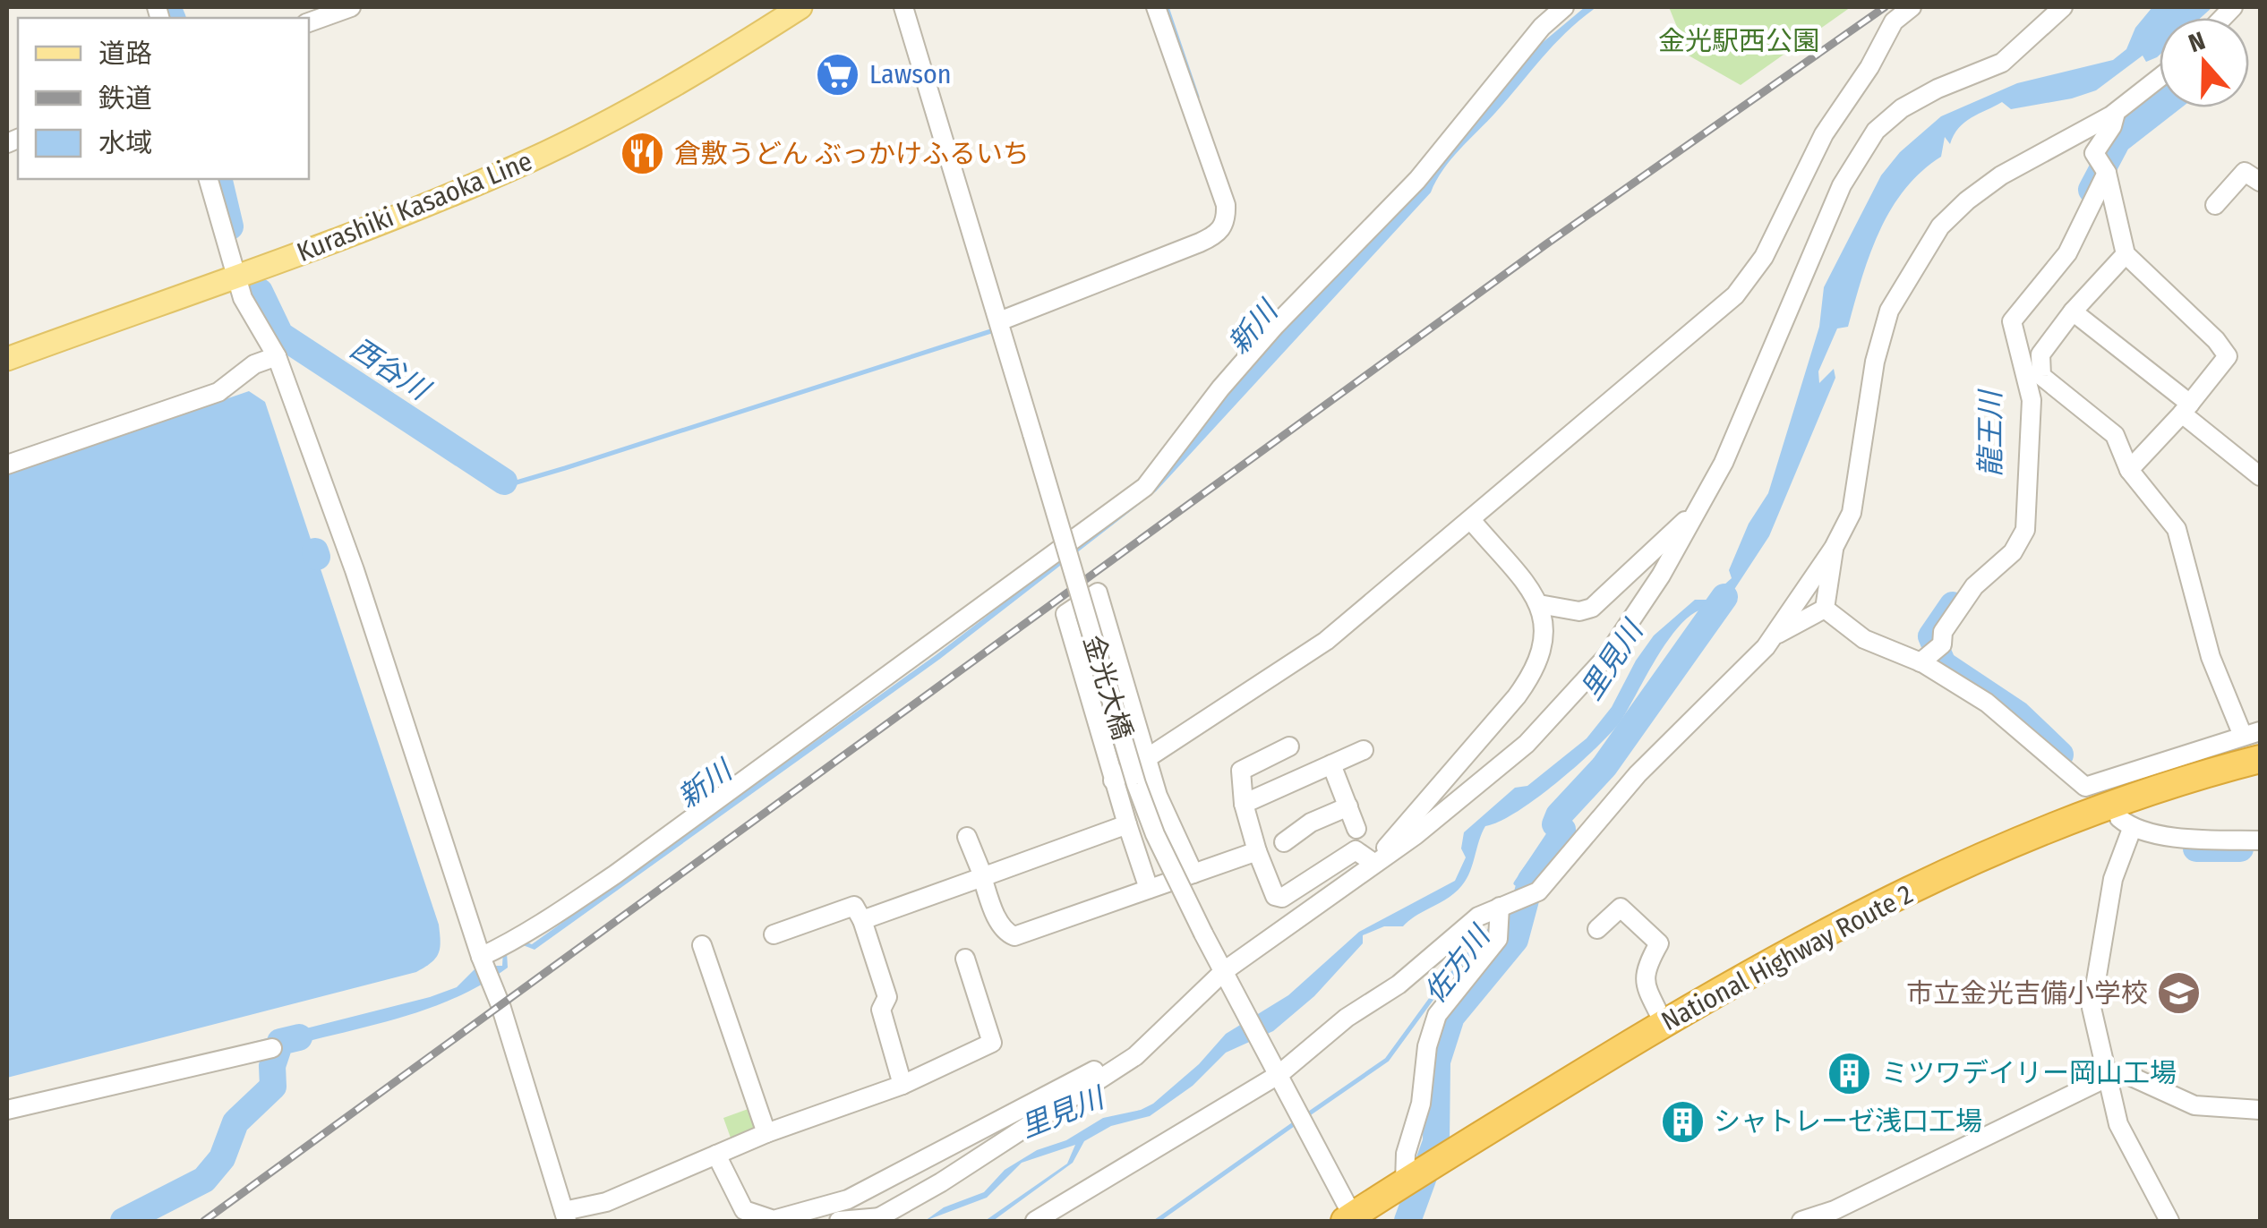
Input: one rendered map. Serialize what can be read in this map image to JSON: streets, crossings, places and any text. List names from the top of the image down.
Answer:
{
  "streets": {
    "highway": ["National Highway Route 2"],
    "main road": ["Kurashiki Kasaoka Line"],
    "street": ["金光大橋"]
  },
  "crossings": [
    ["金光大橋", "National Highway Route 2"]
  ],
  "water": [
    "新川",
    "西谷川",
    "龍王川",
    "里見川",
    "佐方川"
  ],
  "parks": ["金光駅西公園"],
  "places": {
    "supermarket": ["Lawson"],
    "restaurant": ["倉敷うどん ぶっかけふるいち"],
    "school or university": ["市立金光吉備小学校"],
    "building": ["ミツワデイリー岡山工場", "シャトレーゼ浅口工場"]
  },
  "legend": ["道路", "鉄道", "水域"],
  "north": "top"
}
